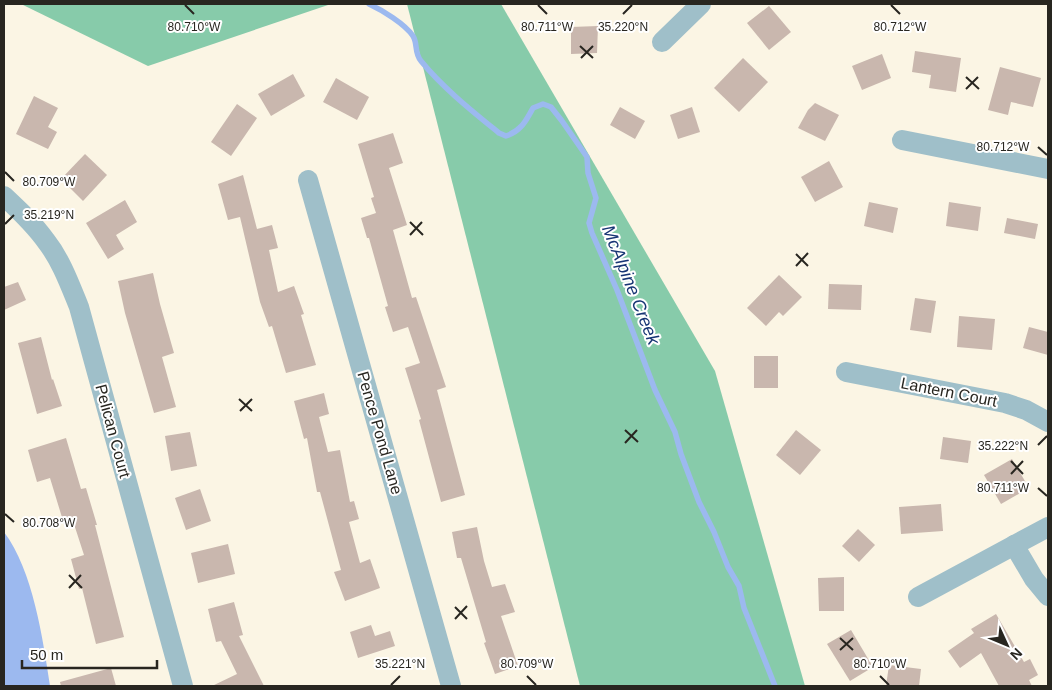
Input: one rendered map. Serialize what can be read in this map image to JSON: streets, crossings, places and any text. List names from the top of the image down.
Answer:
{
  "streets": {
    "street": ["Lantern Court", "Pelican Court", "Pence Pond Lane"]
  },
  "water": ["McAlpine Creek"],
  "scale_bar": "50 m",
  "north": "bottom right",
  "coordinates": [
    "80.710°W",
    "80.711°W",
    "80.712°W",
    "35.220°N",
    "80.709°W",
    "35.219°N",
    "35.222°N",
    "80.708°W",
    "35.221°N"
  ]
}
